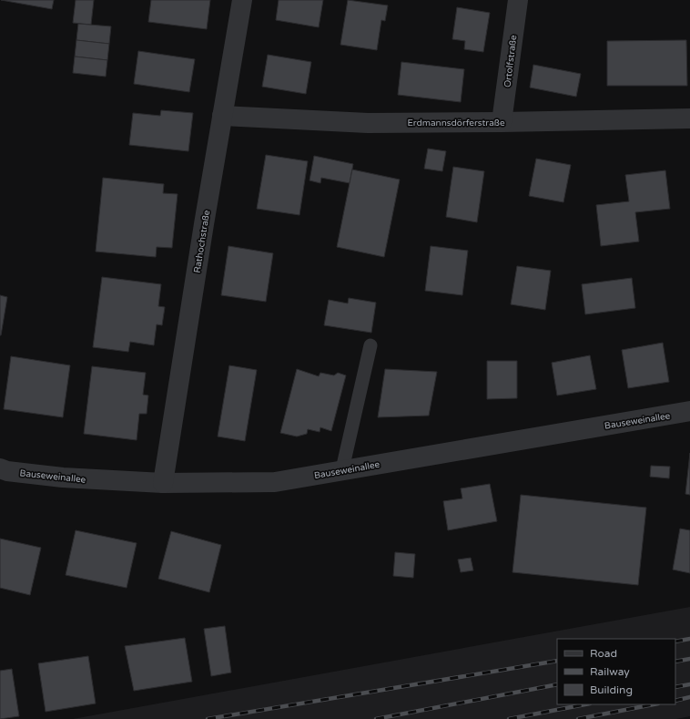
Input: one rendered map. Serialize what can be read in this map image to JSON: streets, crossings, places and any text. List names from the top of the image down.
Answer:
{
  "streets": {
    "street": [
      "Ortolfstraße",
      "Erdmannsdörferstraße",
      "Rathochstraße",
      "Bauseweinallee"
    ]
  },
  "crossings": [
    ["Ortolfstraße", "Erdmannsdörferstraße"],
    ["Erdmannsdörferstraße", "Rathochstraße"],
    ["Rathochstraße", "Bauseweinallee"]
  ],
  "legend": ["Road", "Railway", "Building"]
}
